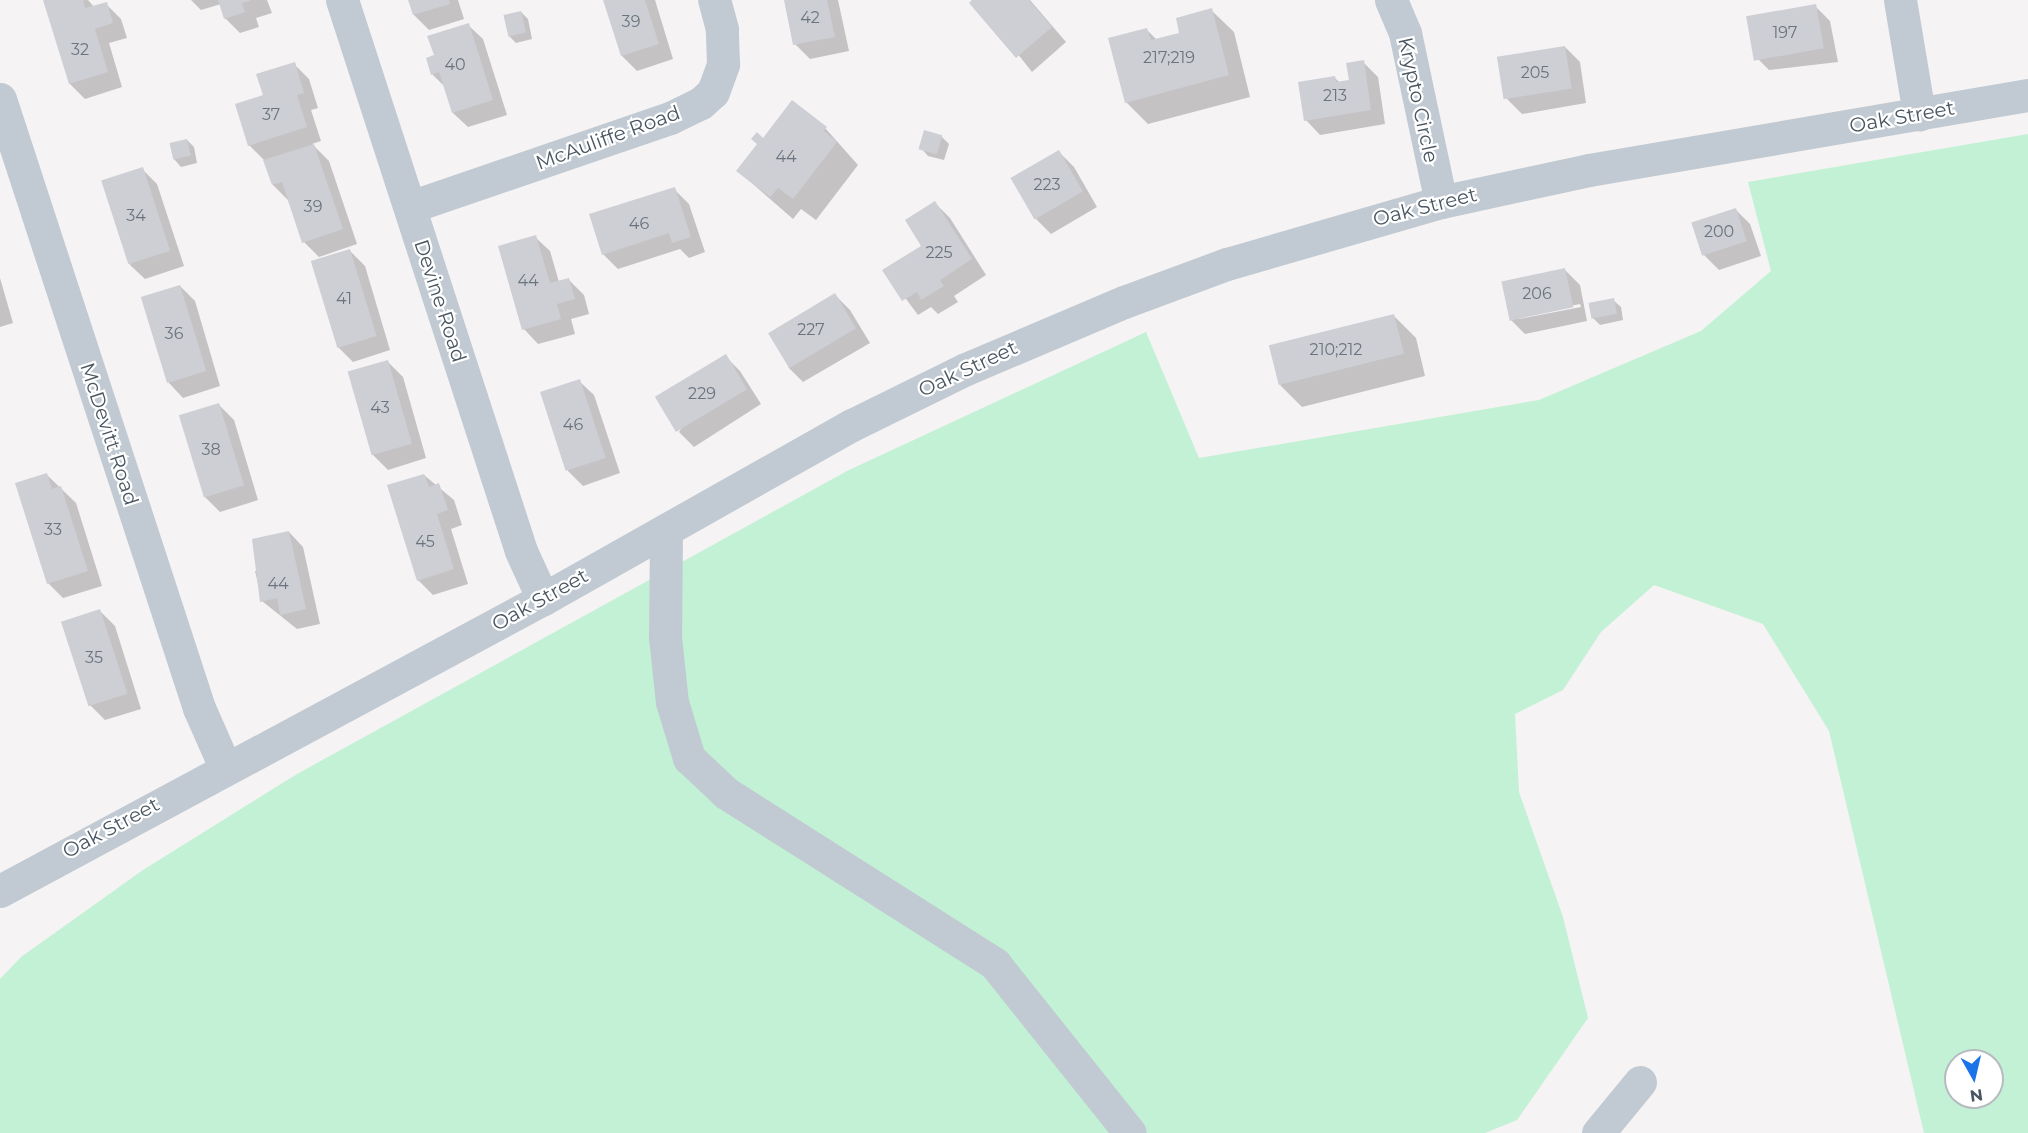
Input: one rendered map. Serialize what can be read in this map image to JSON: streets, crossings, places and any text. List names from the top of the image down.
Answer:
{
  "streets": {
    "street": [
      "Krypto Circle",
      "Oak Street",
      "McAuliffe Road",
      "Devine Road",
      "McDevitt Road"
    ]
  },
  "crossings": [
    ["Krypto Circle", "Oak Street"],
    ["Oak Street", "Devine Road"],
    ["Oak Street", "McDevitt Road"],
    ["McAuliffe Road", "Devine Road"]
  ],
  "house_numbers": [
    "42",
    "39",
    "197",
    "32",
    "217;219",
    "40",
    "205",
    "213",
    "37",
    "44",
    "223",
    "39",
    "34",
    "46",
    "200",
    "225",
    "44",
    "206",
    "41",
    "227",
    "36",
    "210;212",
    "229",
    "43",
    "46",
    "38",
    "33",
    "45",
    "44",
    "35"
  ],
  "north": "bottom"
}
